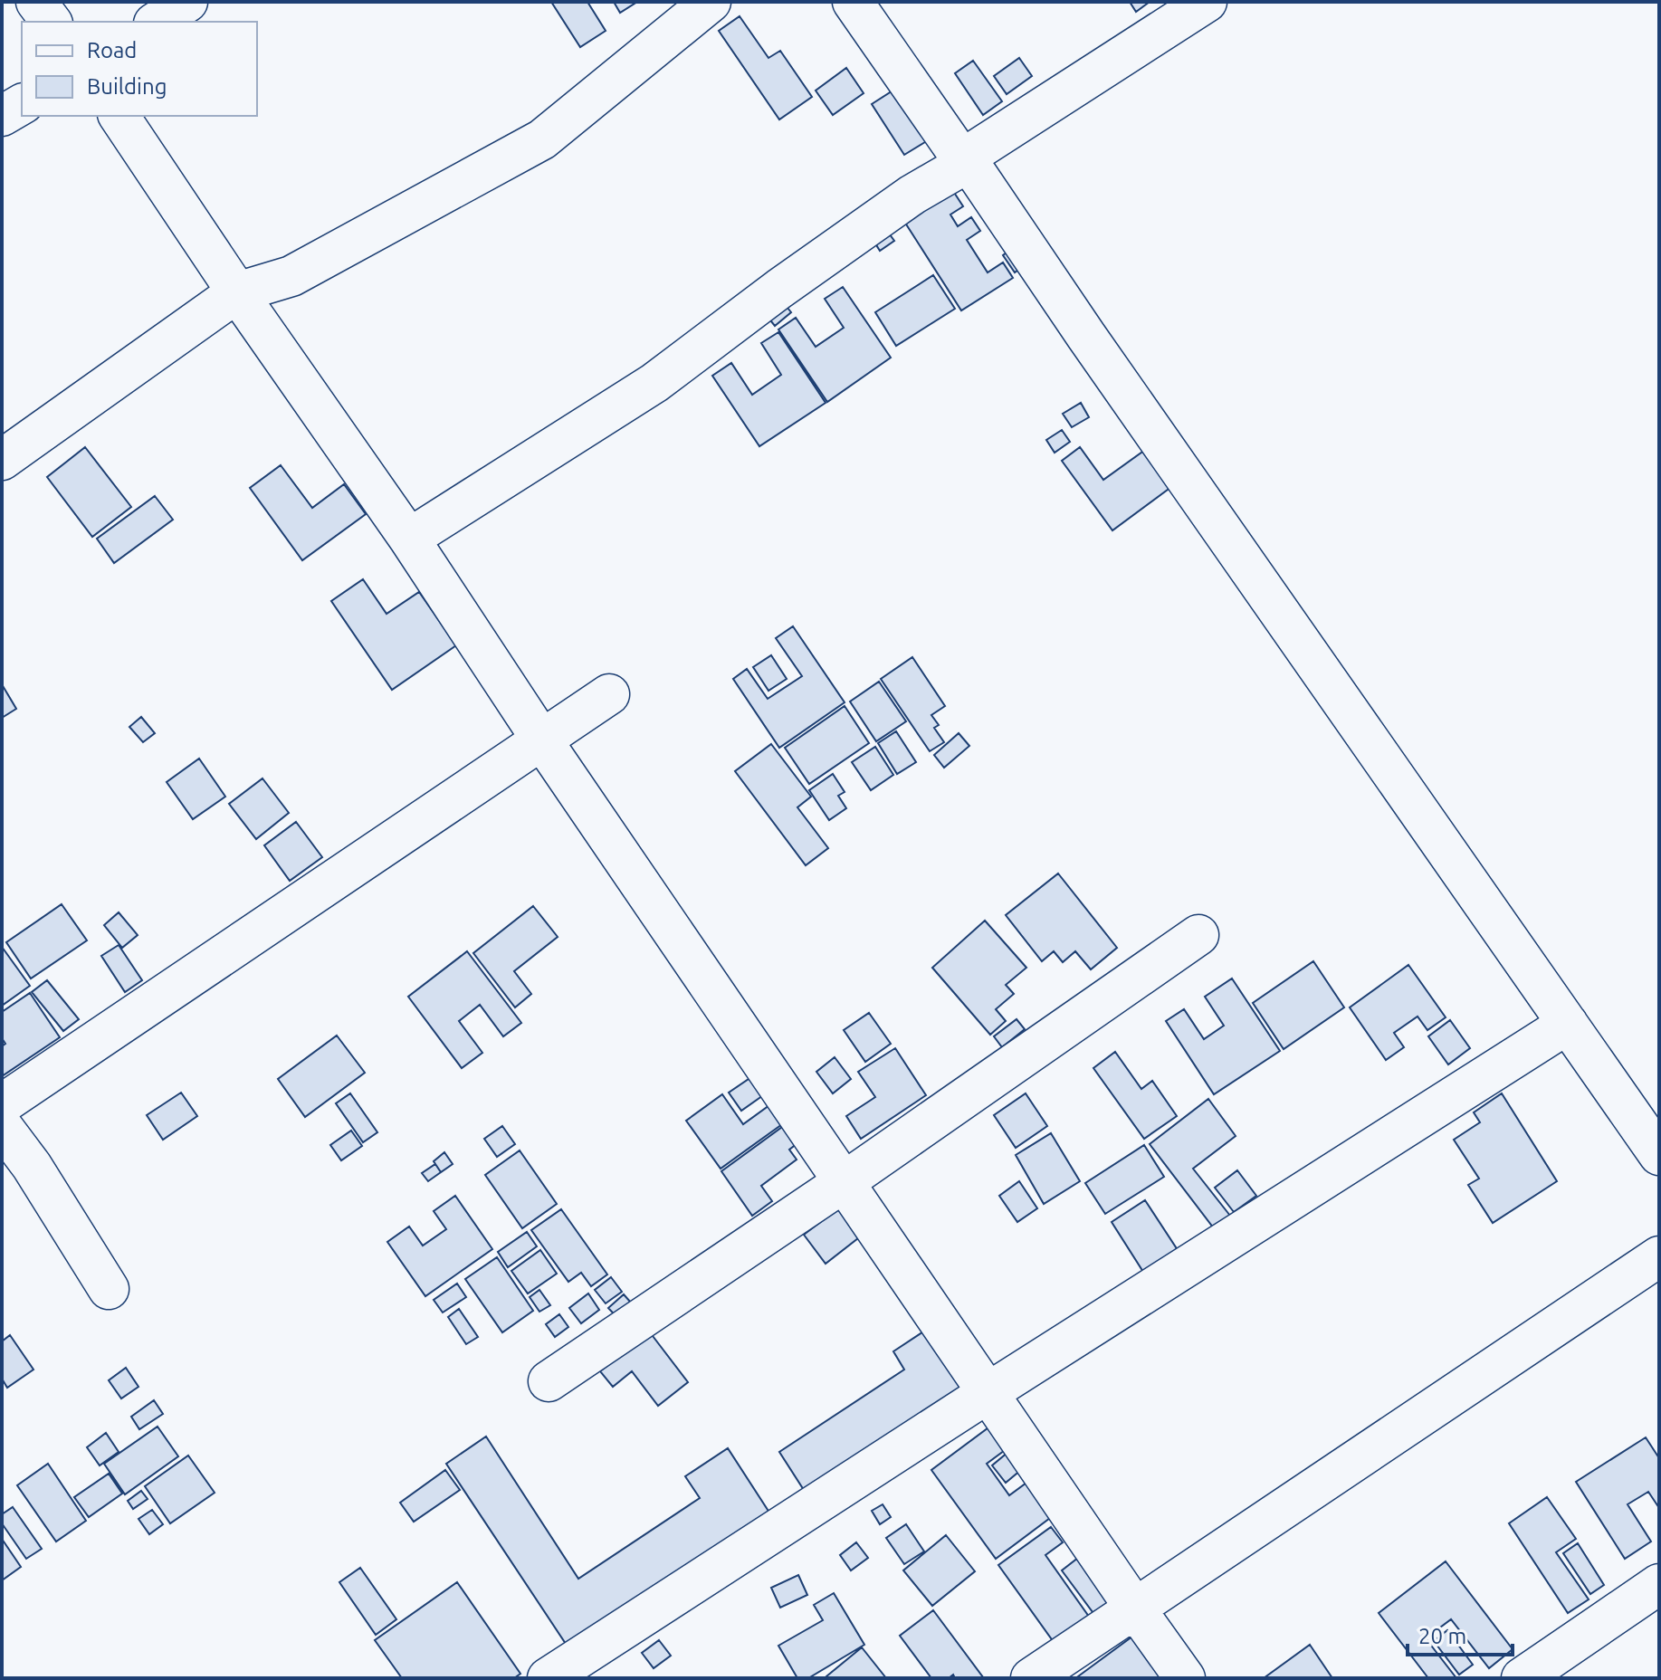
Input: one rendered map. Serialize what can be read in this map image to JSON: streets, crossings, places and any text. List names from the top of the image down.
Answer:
{
  "legend": ["Road", "Building"],
  "scale_bar": "20 m"
}
